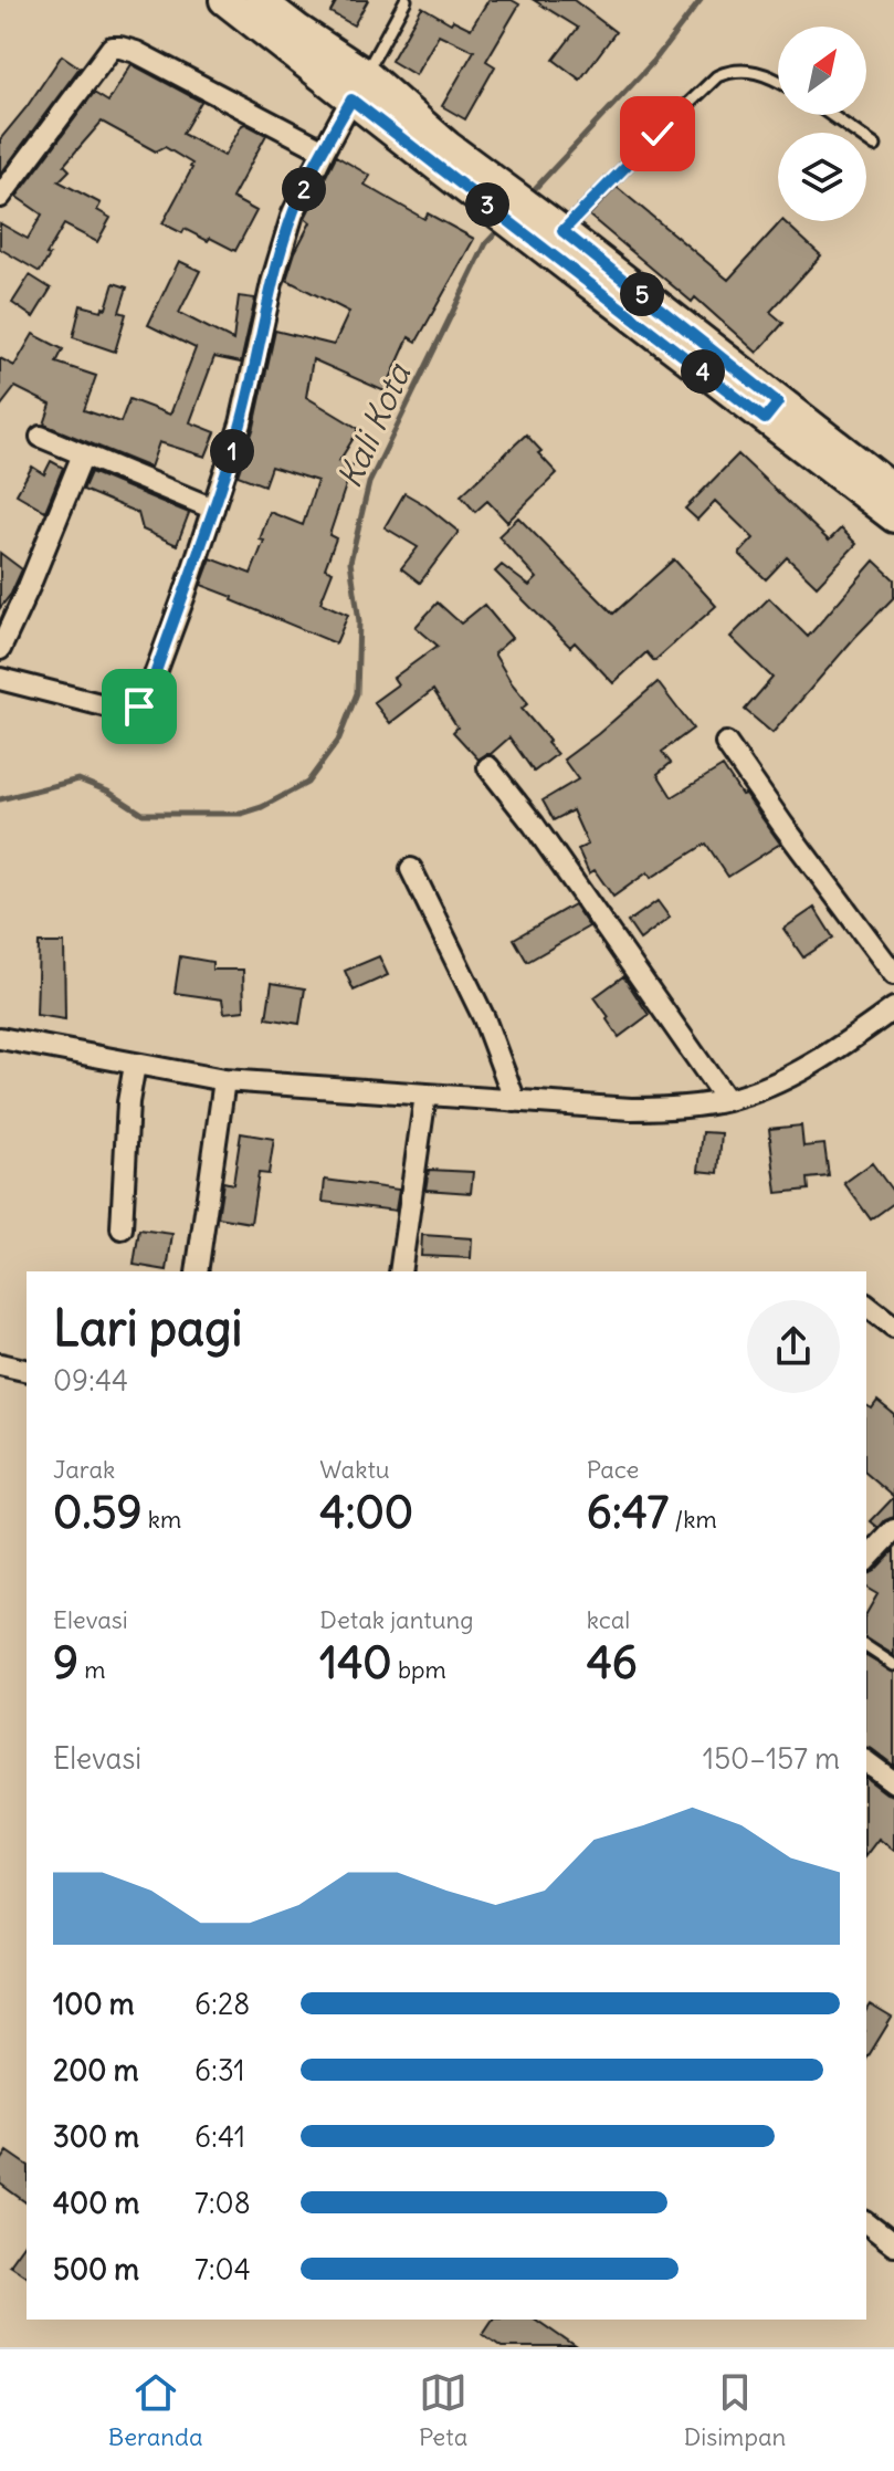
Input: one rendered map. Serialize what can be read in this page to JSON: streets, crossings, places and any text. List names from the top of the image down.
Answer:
{
  "water": ["Kali Kota"],
  "north": "top right",
  "page": {
    "pins": [
      "2",
      "3",
      "5",
      "4",
      "1"
    ],
    "heading": ["Lari pagi", "09:44"],
    "stats": [
      ["Jarak", "0.59 km"],
      ["Waktu", "4:00"],
      ["Pace", "6:47 /km"],
      ["Elevasi", "9 m"],
      ["Detak jantung", "140 bpm"],
      ["kcal", "46"]
    ],
    "chart": ["Elevasi", "150–157 m"],
    "list": [
      {
        "name": "100 m",
        "note": "6:28"
      },
      {
        "name": "200 m",
        "note": "6:31"
      },
      {
        "name": "300 m",
        "note": "6:41"
      },
      {
        "name": "400 m",
        "note": "7:08"
      },
      {
        "name": "500 m",
        "note": "7:04"
      }
    ],
    "tabs": ["Beranda", "Peta", "Disimpan"]
  }
}
